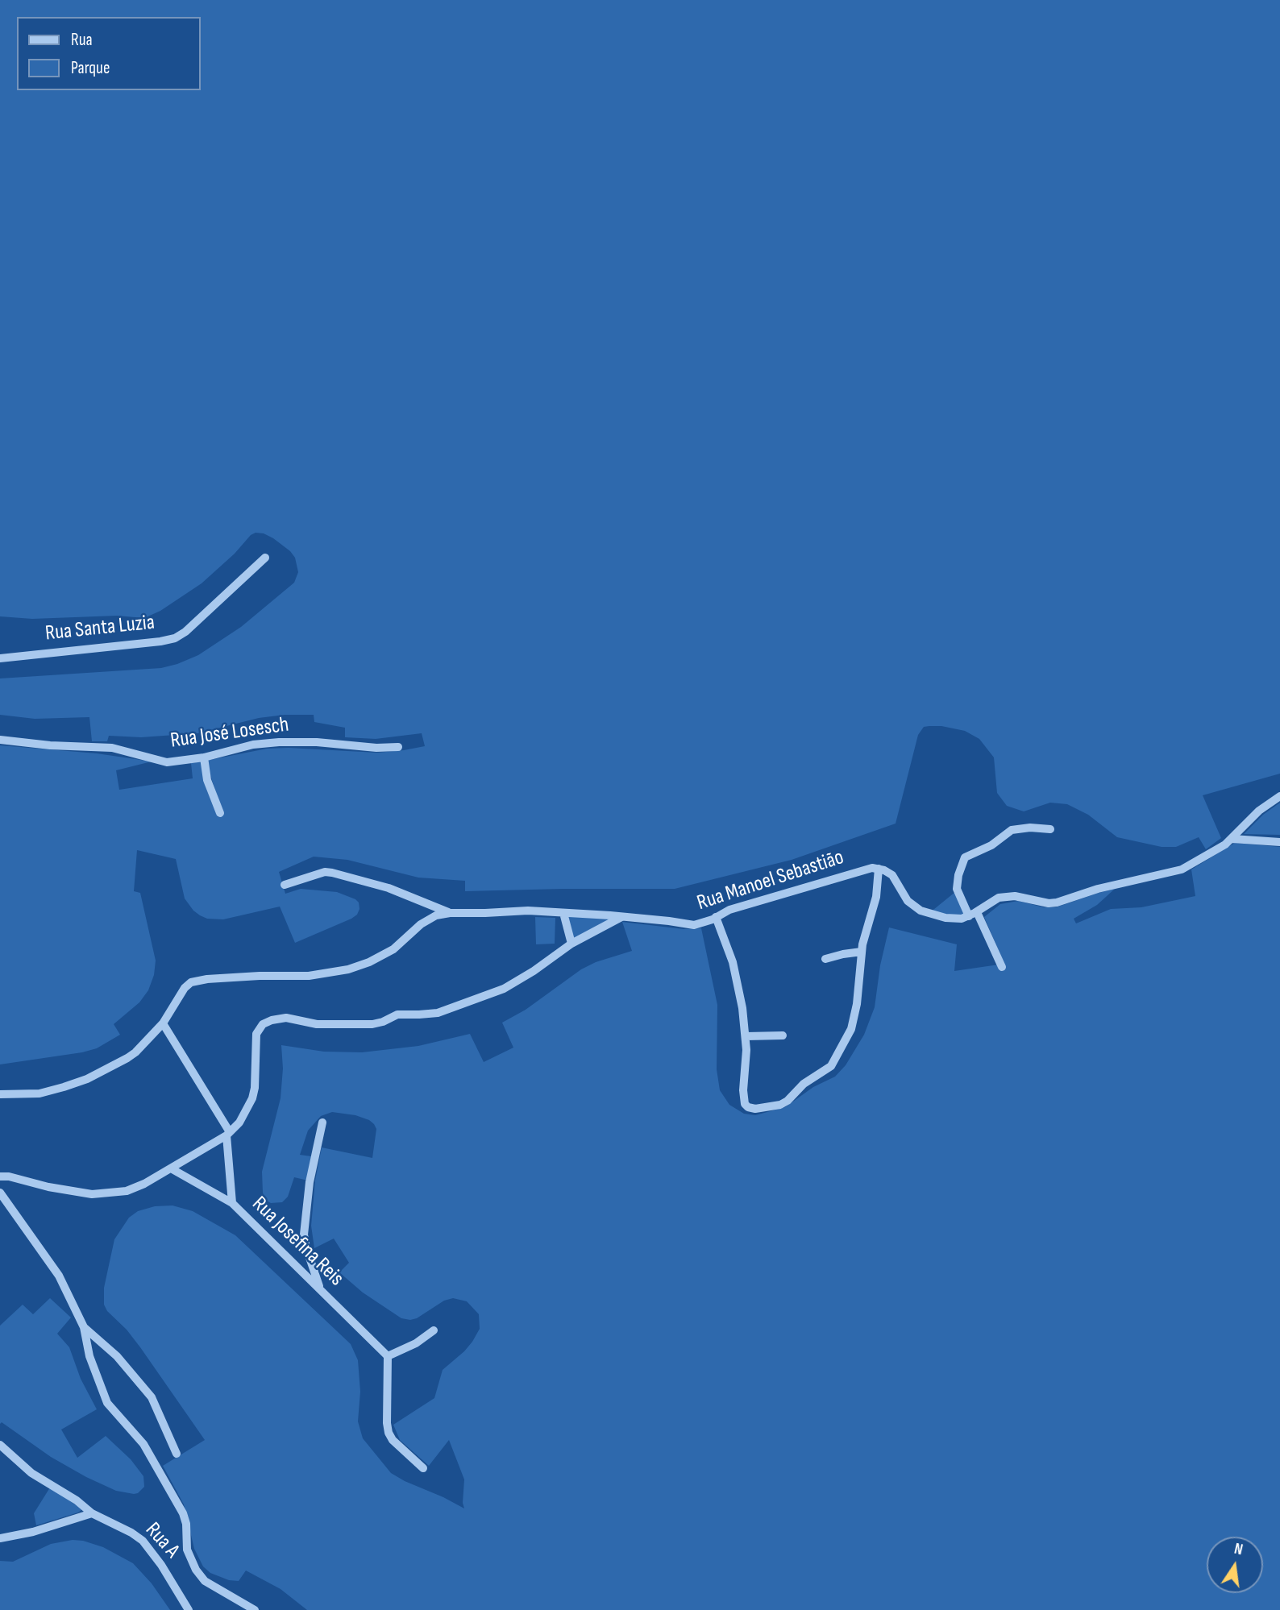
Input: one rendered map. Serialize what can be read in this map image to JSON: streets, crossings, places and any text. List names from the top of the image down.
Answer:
{
  "streets": {
    "street": [
      "Rua Santa Luzia",
      "Rua José Losesch",
      "Rua Manoel Sebastião",
      "Rua Josefina Reis",
      "Rua A"
    ]
  },
  "legend": ["Rua", "Parque"],
  "north": "top"
}
